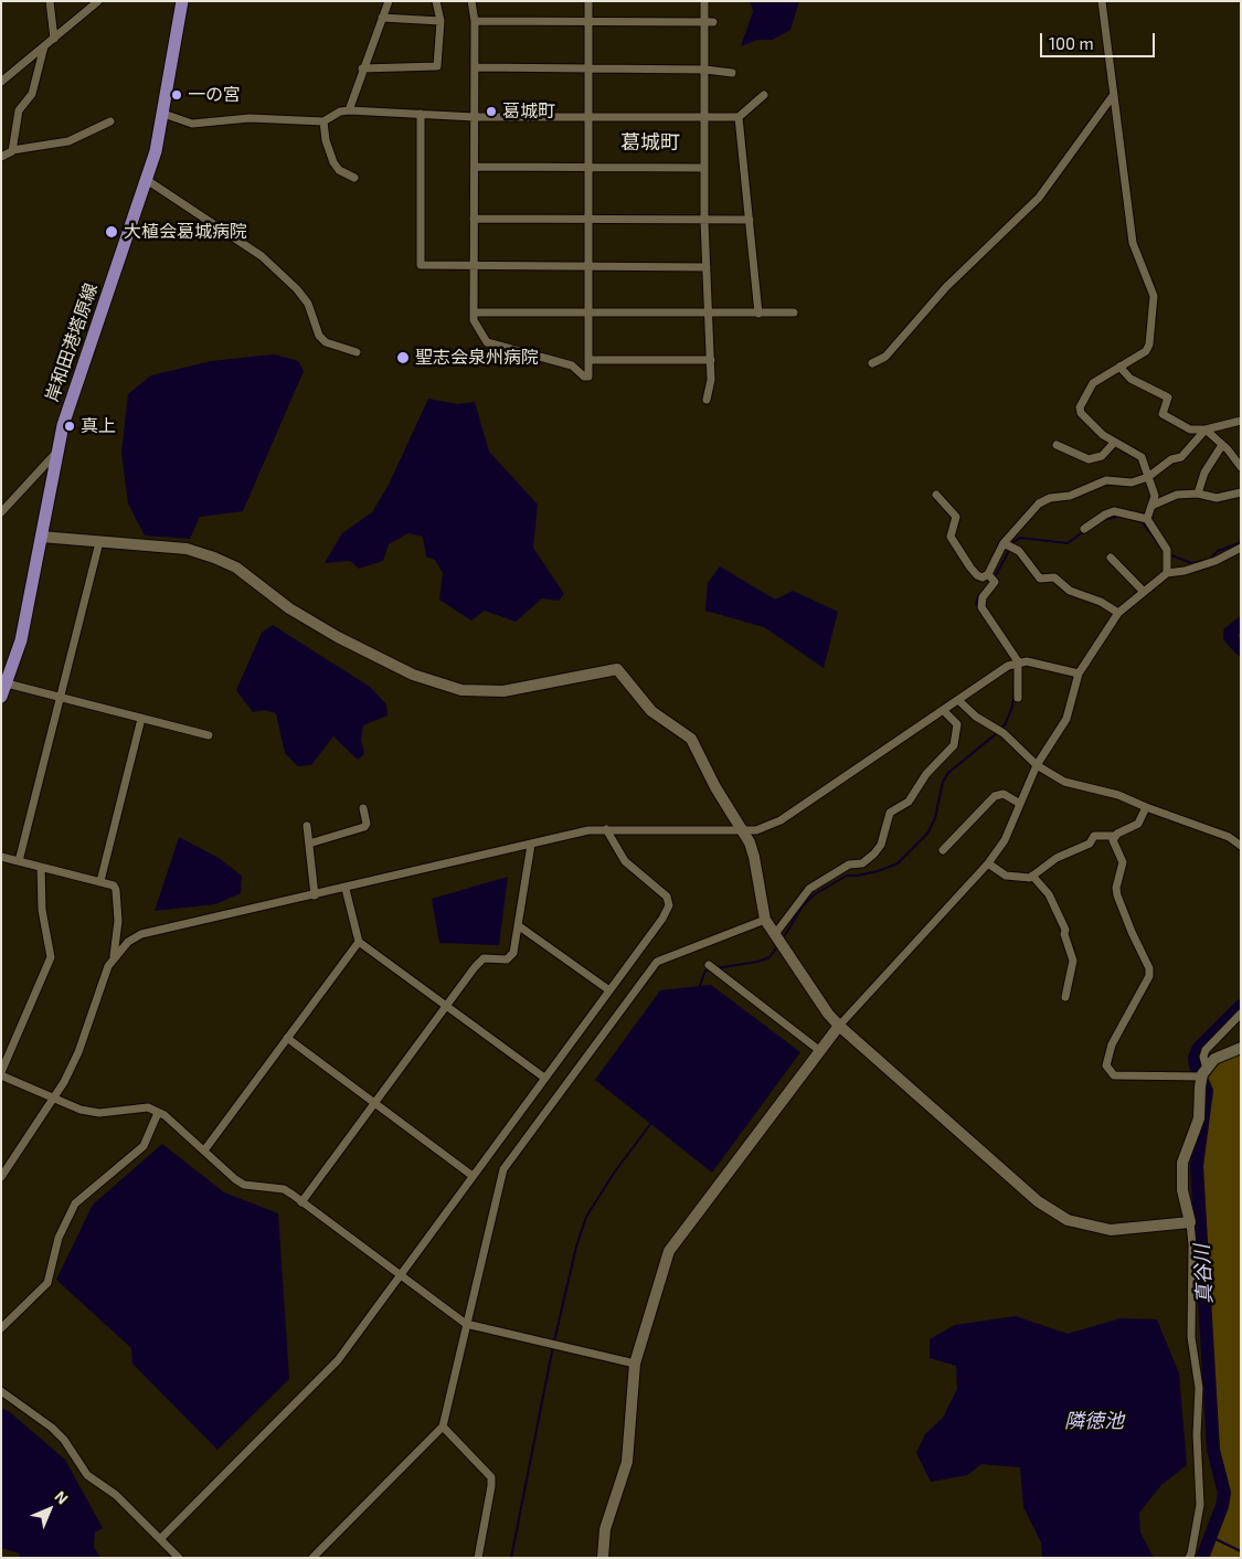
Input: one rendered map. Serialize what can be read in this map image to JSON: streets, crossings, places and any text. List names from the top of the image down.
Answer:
{
  "streets": {
    "main road": ["岸和田港塔原線"]
  },
  "districts": ["葛城町"],
  "water": ["真谷川", "隣徳池"],
  "places": [
    "一の宮",
    "葛城町",
    "大植会葛城病院",
    "聖志会泉州病院",
    "真上"
  ],
  "scale_bar": "100 m",
  "north": "top right"
}
